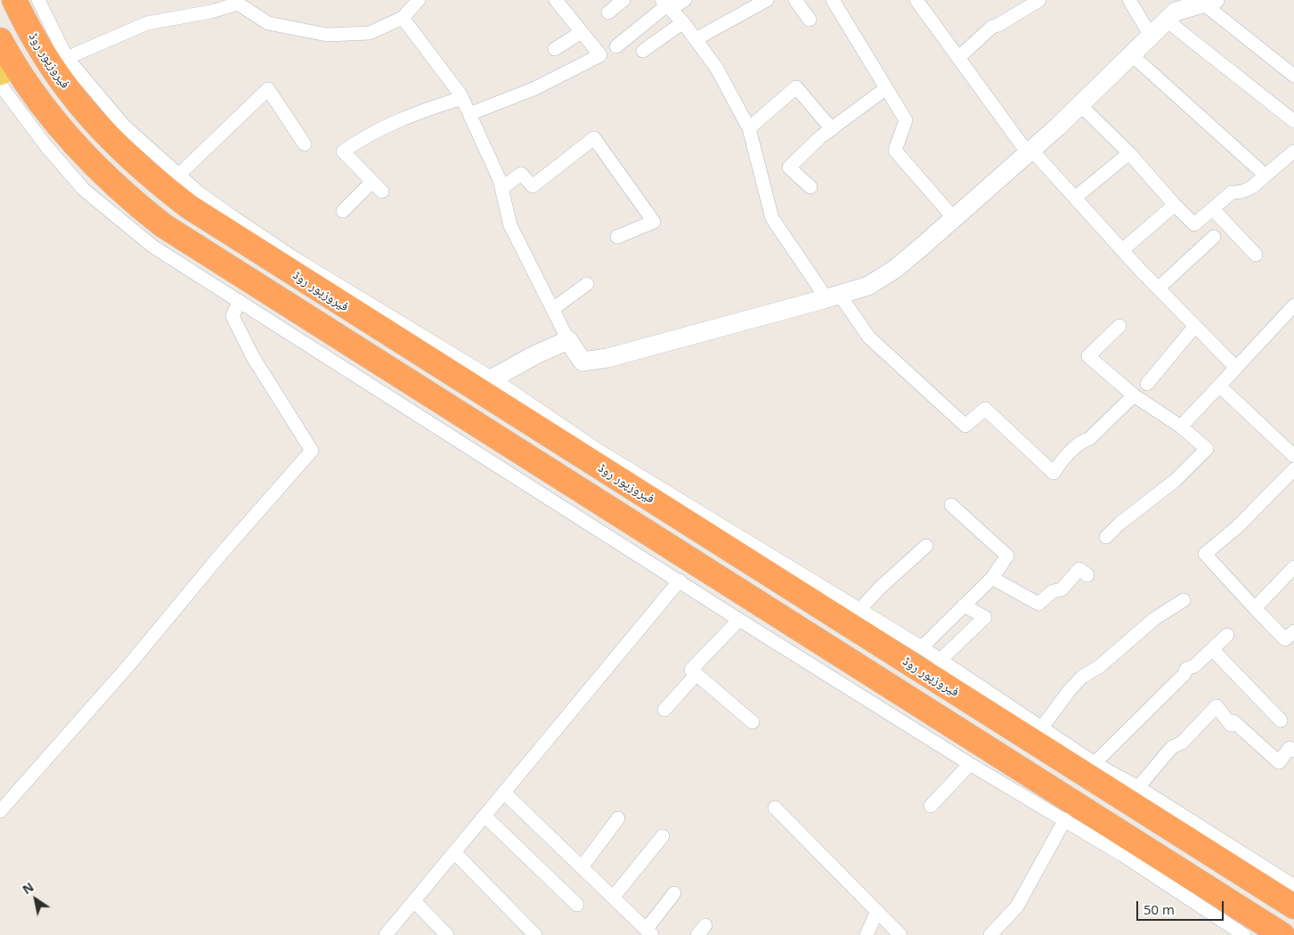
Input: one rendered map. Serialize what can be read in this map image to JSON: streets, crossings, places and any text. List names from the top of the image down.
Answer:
{
  "streets": {
    "highway": ["فیروزپور روڈ"]
  },
  "scale_bar": "50 m",
  "north": "top left"
}
